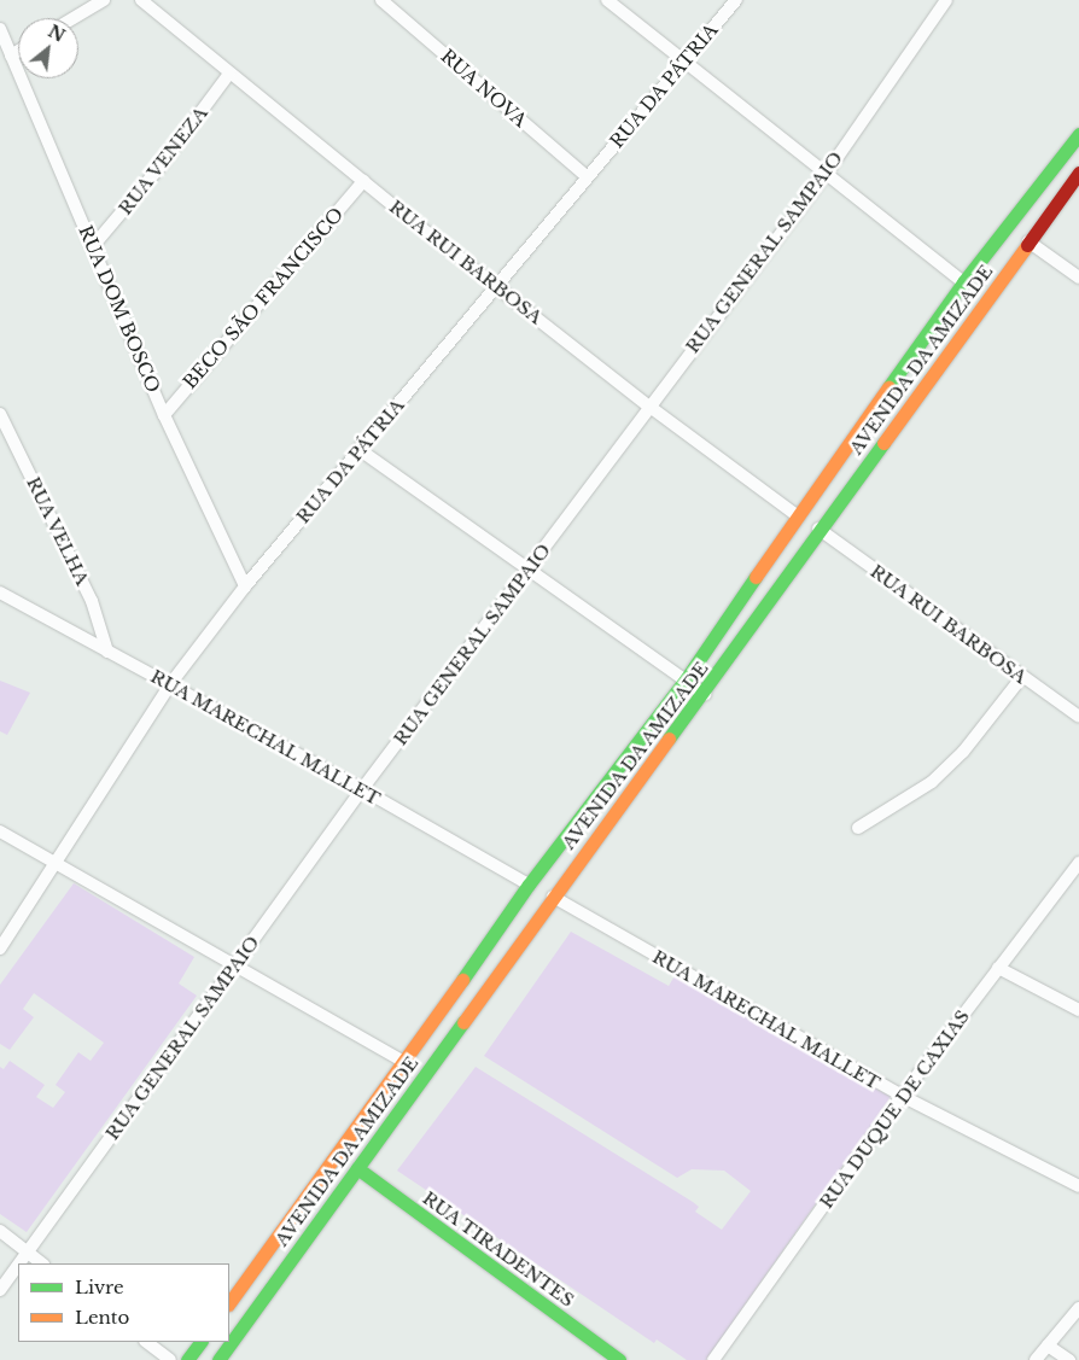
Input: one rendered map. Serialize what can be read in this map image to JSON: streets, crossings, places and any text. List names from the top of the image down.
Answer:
{
  "streets": {
    "main road": ["AVENIDA DA AMIZADE", "RUA TIRADENTES"],
    "street": [
      "RUA DA PÁTRIA",
      "RUA NOVA",
      "RUA VENEZA",
      "RUA GENERAL SAMPAIO",
      "RUA RUI BARBOSA",
      "BECO SÃO FRANCISCO",
      "RUA DOM BOSCO",
      "RUA VELHA",
      "RUA MARECHAL MALLET",
      "RUA DUQUE DE CAXIAS"
    ]
  },
  "crossings": [
    ["RUA DA PÁTRIA", "RUA NOVA"],
    ["RUA DA PÁTRIA", "RUA RUI BARBOSA"],
    ["RUA DA PÁTRIA", "RUA DOM BOSCO"],
    ["RUA DA PÁTRIA", "RUA MARECHAL MALLET"],
    ["RUA VENEZA", "RUA RUI BARBOSA"],
    ["RUA VENEZA", "RUA DOM BOSCO"],
    ["RUA GENERAL SAMPAIO", "RUA RUI BARBOSA"],
    ["RUA GENERAL SAMPAIO", "RUA MARECHAL MALLET"],
    ["RUA RUI BARBOSA", "BECO SÃO FRANCISCO"],
    ["RUA RUI BARBOSA", "AVENIDA DA AMIZADE"],
    ["BECO SÃO FRANCISCO", "RUA DOM BOSCO"],
    ["AVENIDA DA AMIZADE", "RUA MARECHAL MALLET"],
    ["AVENIDA DA AMIZADE", "RUA TIRADENTES"],
    ["RUA VELHA", "RUA MARECHAL MALLET"],
    ["RUA MARECHAL MALLET", "RUA DUQUE DE CAXIAS"]
  ],
  "legend": ["Livre", "Lento"],
  "north": "top right"
}
